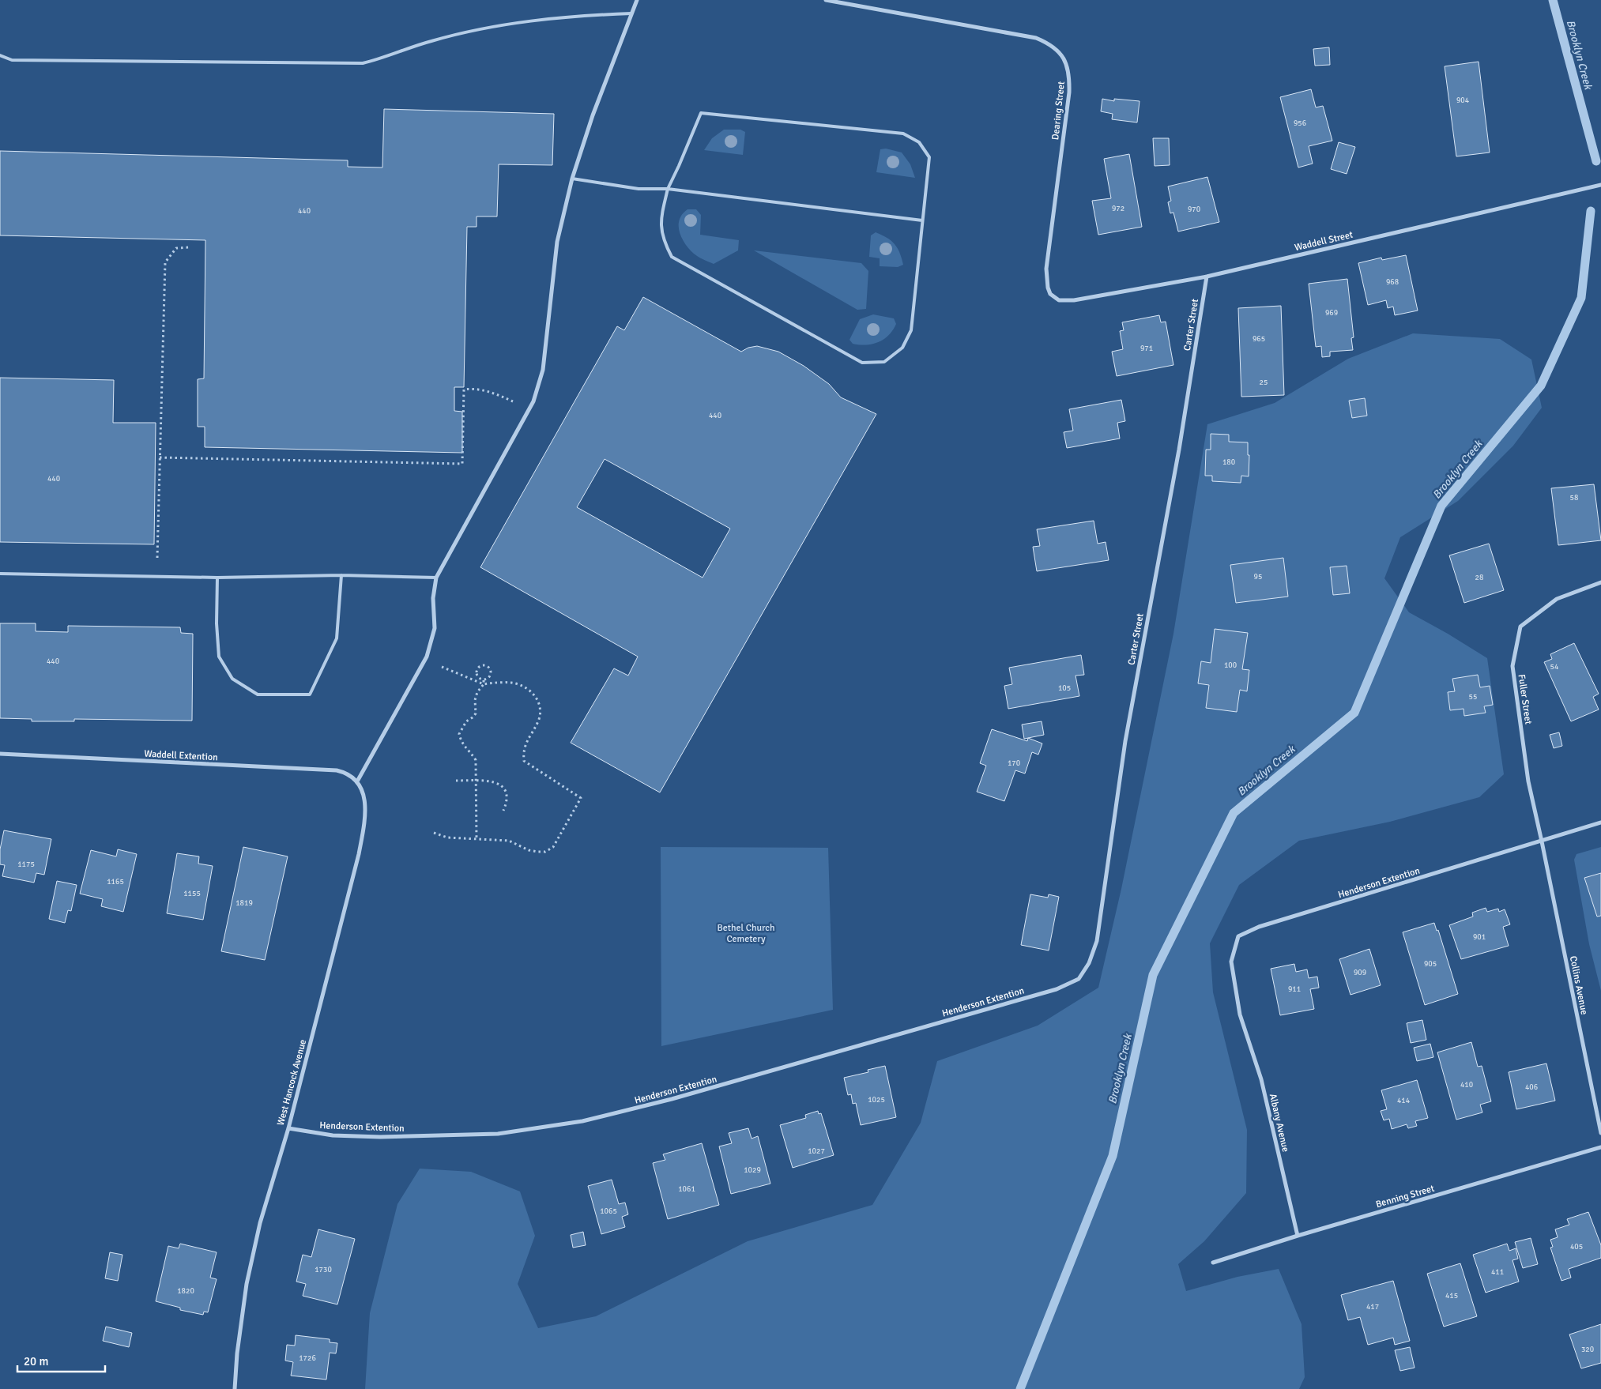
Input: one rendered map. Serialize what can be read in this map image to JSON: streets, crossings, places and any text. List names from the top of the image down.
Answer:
{
  "streets": {
    "street": [
      "Dearing Street",
      "Waddell Street",
      "Carter Street",
      "Fuller Street",
      "Waddell Extention",
      "Henderson Extention",
      "Collins Avenue",
      "West Hancock Avenue",
      "Albany Avenue",
      "Benning Street"
    ]
  },
  "crossings": [
    ["Dearing Street", "Waddell Street"],
    ["Waddell Street", "Carter Street"],
    ["Carter Street", "Henderson Extention"],
    ["Fuller Street", "Henderson Extention"],
    ["Fuller Street", "Collins Avenue"],
    ["Waddell Extention", "West Hancock Avenue"],
    ["Henderson Extention", "Collins Avenue"],
    ["Henderson Extention", "West Hancock Avenue"],
    ["Henderson Extention", "Albany Avenue"],
    ["Albany Avenue", "Benning Street"]
  ],
  "water": ["Brooklyn Creek"],
  "parks": ["Bethel Church Cemetery"],
  "house_numbers": [
    "904",
    "956",
    "972",
    "970",
    "440",
    "968",
    "969",
    "965",
    "971",
    "25",
    "440",
    "180",
    "440",
    "58",
    "95",
    "28",
    "440",
    "100",
    "54",
    "105",
    "55",
    "170",
    "1175",
    "1165",
    "1155",
    "1819",
    "901",
    "905",
    "909",
    "911",
    "410",
    "406",
    "1025",
    "414",
    "1027",
    "1029",
    "1061",
    "1065",
    "405",
    "1730",
    "411",
    "1820",
    "415",
    "417",
    "320",
    "1726"
  ],
  "scale_bar": "20 m"
}
